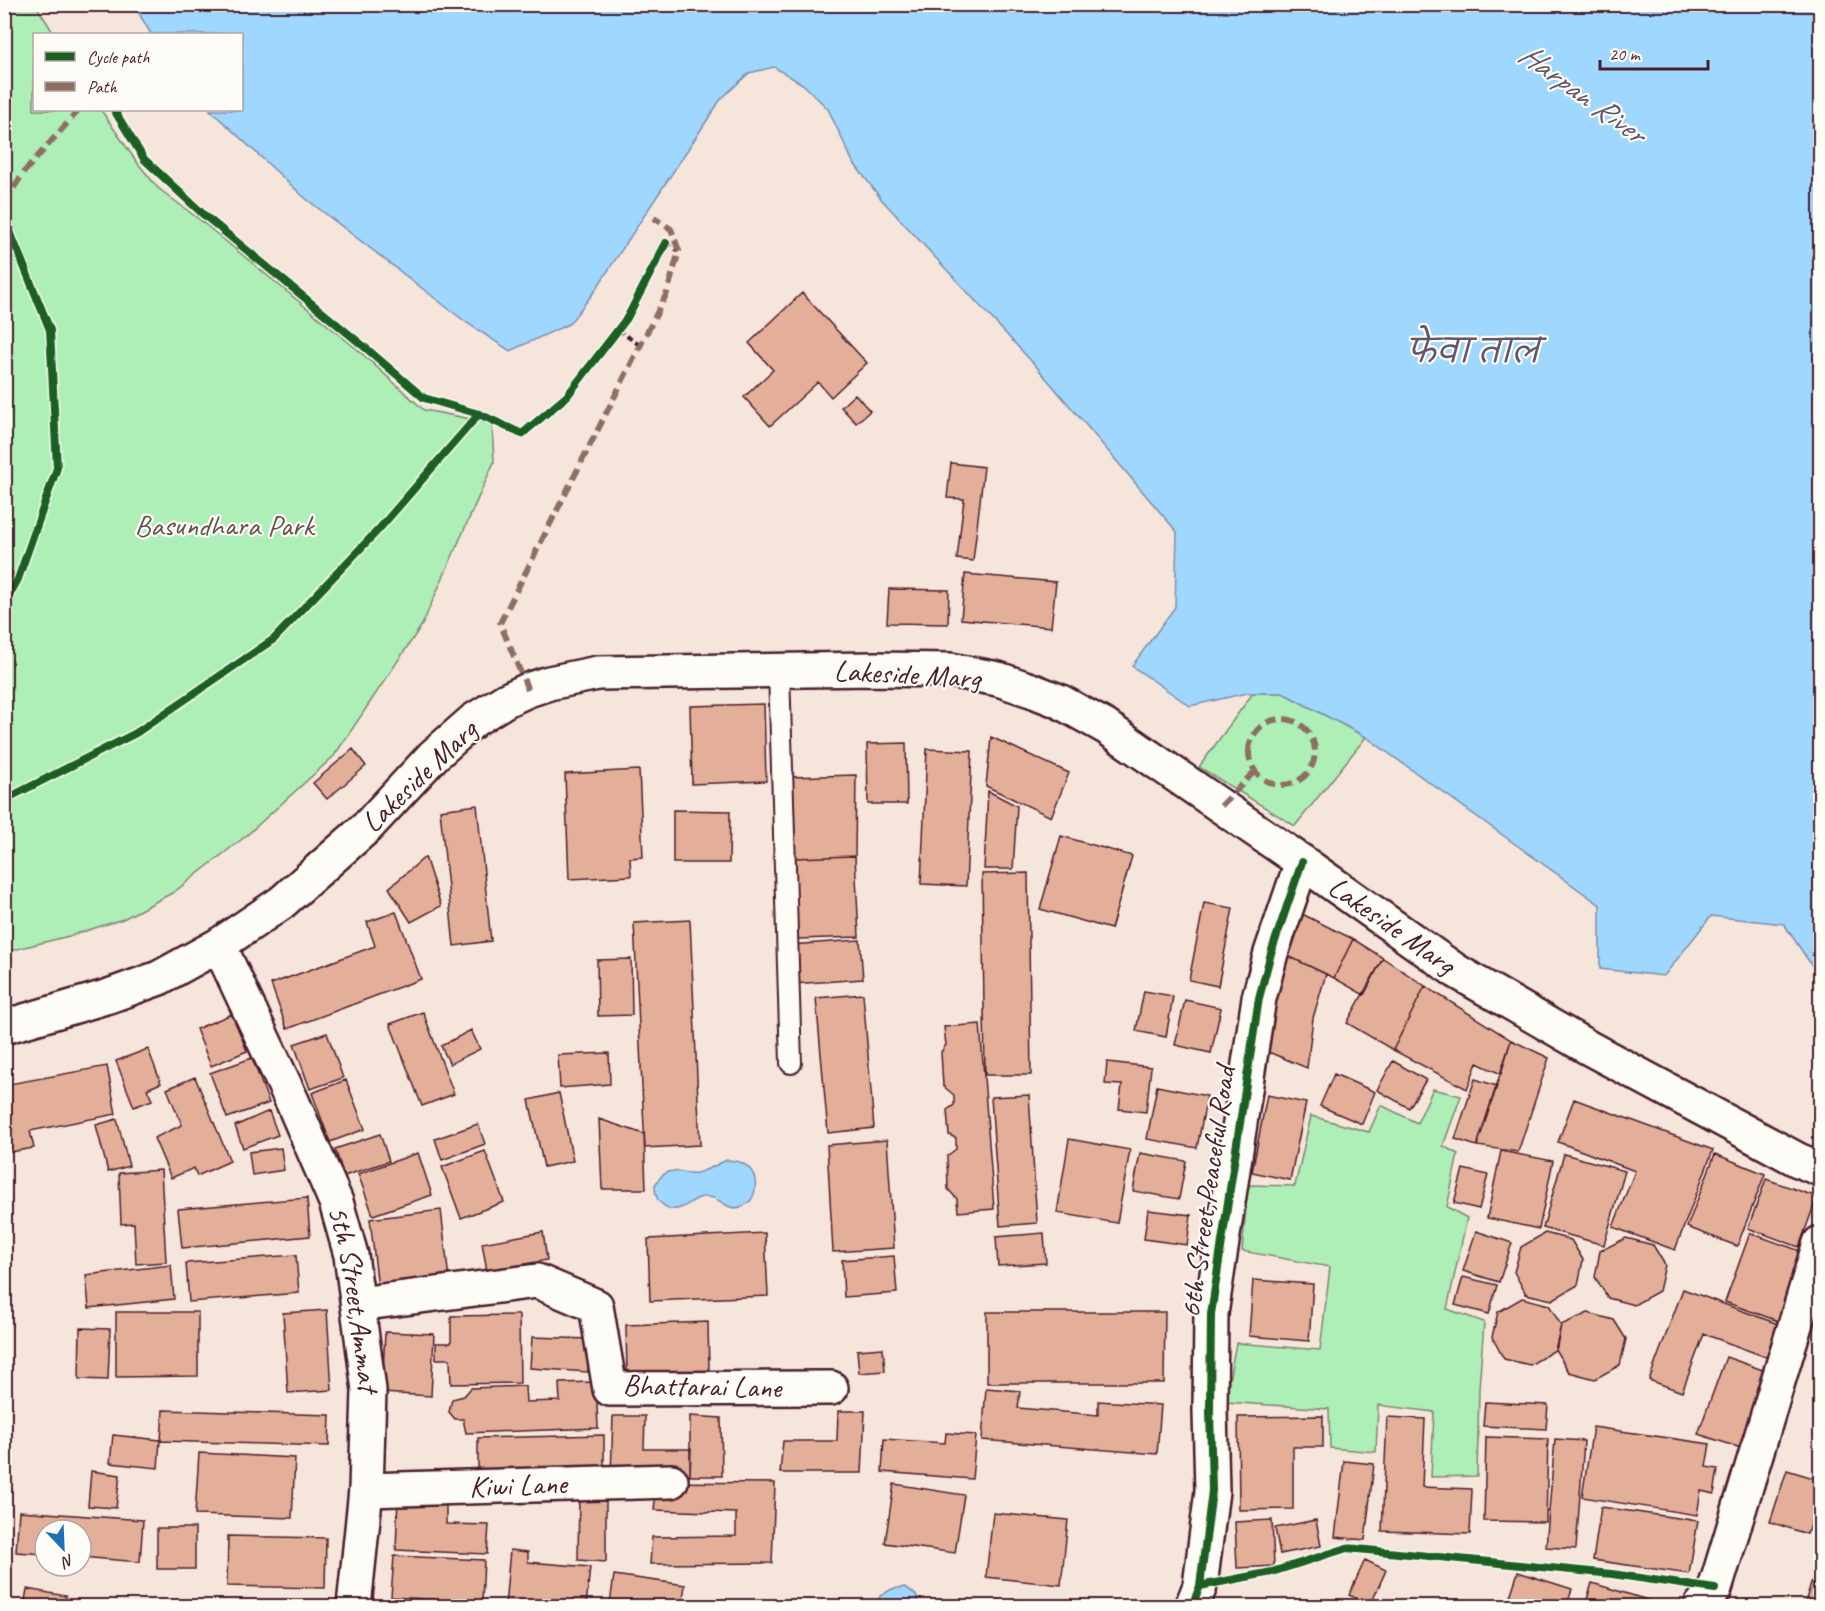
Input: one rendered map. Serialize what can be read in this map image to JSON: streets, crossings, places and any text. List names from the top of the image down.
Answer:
{
  "streets": {
    "street": [
      "Lakeside Marg",
      "6th Street,Peaceful Road",
      "5th Street,Ammat",
      "Bhattarai Lane",
      "Kiwi Lane"
    ]
  },
  "crossings": [
    ["Lakeside Marg", "6th Street,Peaceful Road"],
    ["Lakeside Marg", "5th Street,Ammat"],
    ["5th Street,Ammat", "Bhattarai Lane"],
    ["5th Street,Ammat", "Kiwi Lane"]
  ],
  "water": ["Harpan River", "फेवा ताल"],
  "parks": ["Basundhara Park"],
  "legend": ["Cycle path", "Path"],
  "scale_bar": "20 m",
  "north": "bottom right"
}
